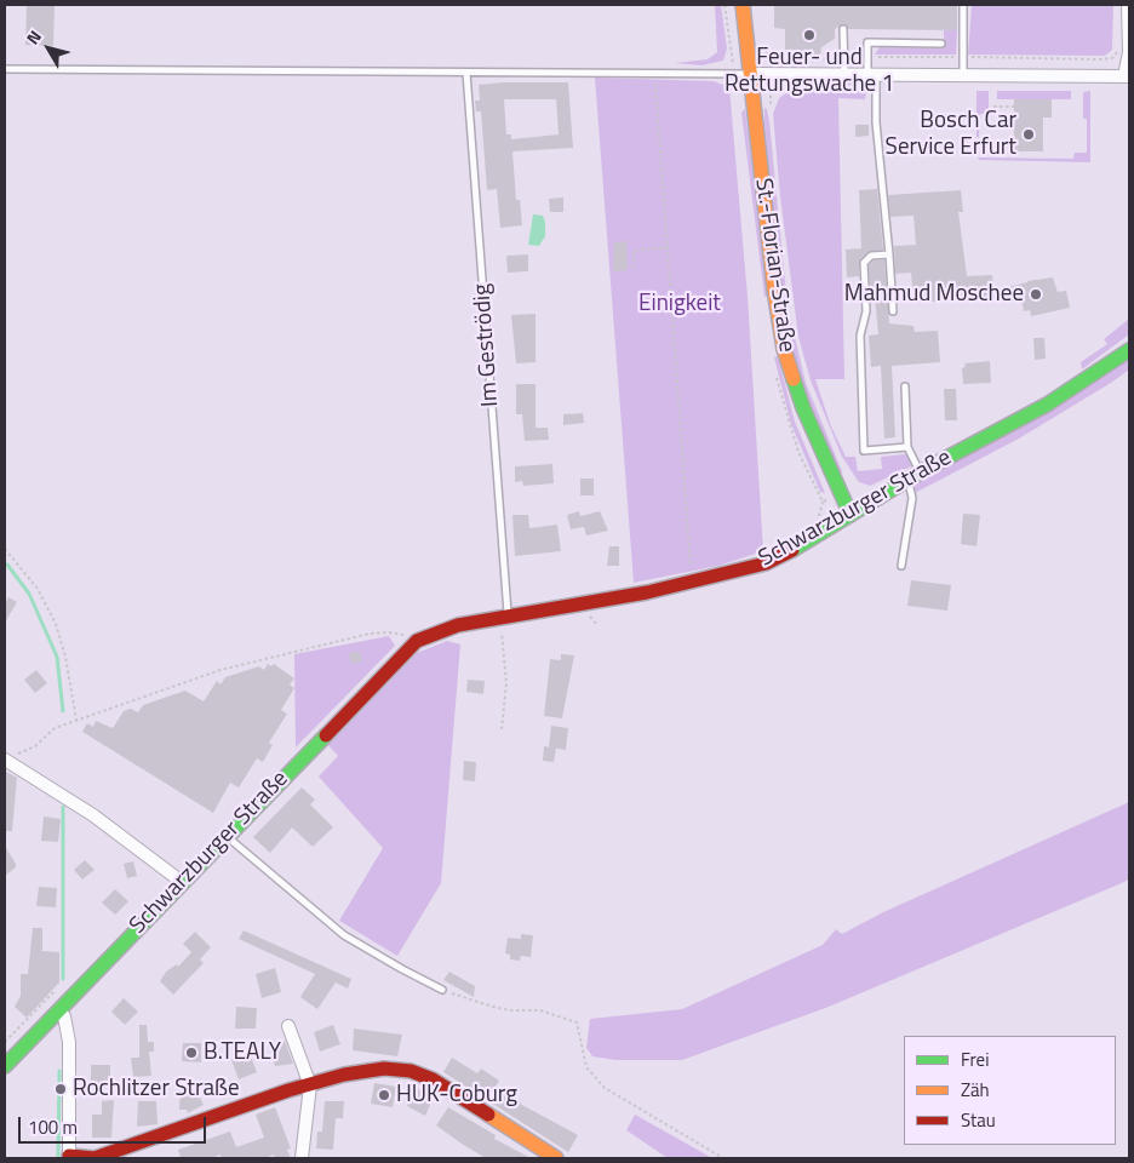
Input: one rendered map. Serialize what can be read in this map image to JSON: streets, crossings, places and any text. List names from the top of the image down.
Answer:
{
  "streets": {
    "street": ["St.-Florian-Straße", "Schwarzburger Straße"],
    "lane": ["Im Geströdig"]
  },
  "crossings": [
    ["St.-Florian-Straße", "Schwarzburger Straße"],
    ["Im Geströdig", "Schwarzburger Straße"]
  ],
  "parks": ["Einigkeit"],
  "places": [
    "Feuer- und Rettungswache 1",
    "Bosch Car Service Erfurt",
    "Mahmud Moschee",
    "B.TEALY",
    "Rochlitzer Straße",
    "HUK-Coburg"
  ],
  "legend": ["Frei", "Zäh", "Stau"],
  "scale_bar": "100 m",
  "north": "top left"
}
